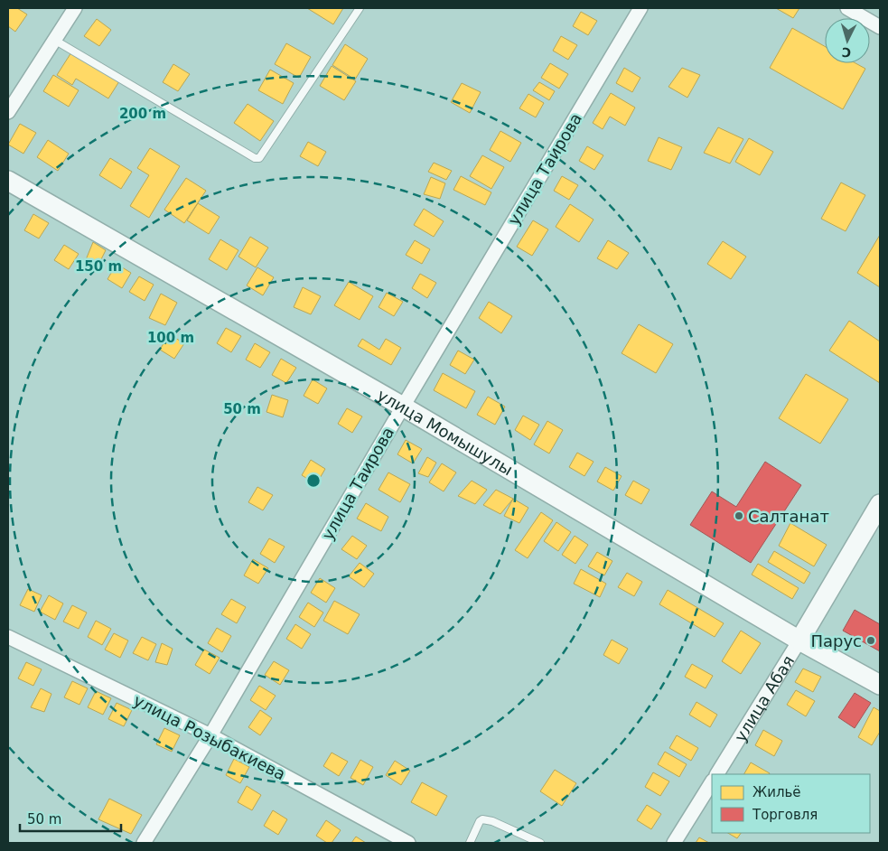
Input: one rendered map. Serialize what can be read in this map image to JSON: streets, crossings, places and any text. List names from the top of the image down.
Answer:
{
  "streets": {
    "street": [
      "улица Таирова",
      "улица Момышулы",
      "улица Абая",
      "улица Розыбакиева"
    ]
  },
  "crossings": [
    ["улица Таирова", "улица Момышулы"],
    ["улица Таирова", "улица Розыбакиева"],
    ["улица Момышулы", "улица Абая"]
  ],
  "places": ["Салтанат", "Парус"],
  "legend": ["Жильё", "Торговля"],
  "scale_bar": "50 m",
  "north": "bottom",
  "rings": [
    "200 m",
    "150 m",
    "100 m",
    "50 m"
  ]
}
